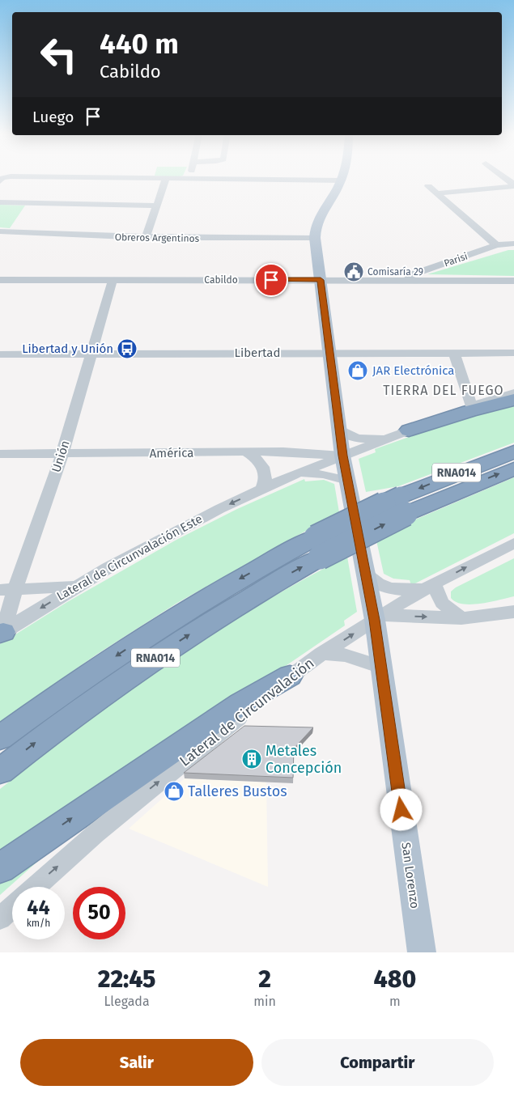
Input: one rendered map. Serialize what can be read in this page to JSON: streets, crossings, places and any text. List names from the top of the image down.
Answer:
{
  "streets": {
    "highway": ["RNA014"],
    "main road": ["San Lorenzo"],
    "street": [
      "Obreros Argentinos",
      "Parisi",
      "Cabildo",
      "Libertad",
      "América",
      "Unión",
      "Lateral de Circunvalación Este",
      "Lateral de Circunvalación"
    ]
  },
  "crossings": [
    ["Obreros Argentinos", "San Lorenzo"],
    ["Parisi", "Cabildo"],
    ["Cabildo", "Unión"],
    ["Cabildo", "San Lorenzo"],
    ["Libertad", "Unión"],
    ["Libertad", "San Lorenzo"],
    ["América", "Unión"],
    ["América", "Lateral de Circunvalación Este"],
    ["América", "San Lorenzo"],
    ["Unión", "Lateral de Circunvalación Este"],
    ["Lateral de Circunvalación Este", "San Lorenzo"],
    ["Lateral de Circunvalación", "San Lorenzo"]
  ],
  "one_way": ["Lateral de Circunvalación Este", "Lateral de Circunvalación"],
  "districts": ["TIERRA DEL FUEGO"],
  "places": {
    "public building": ["Comisaría 29"],
    "bus stop": ["Libertad y Unión"],
    "shop": ["JAR Electrónica", "Talleres Bustos"],
    "building": ["Metales Concepción"]
  },
  "page": {
    "turn": ["440 m", "Cabildo"],
    "then": "Luego",
    "speed": "44 km/h",
    "limit": "50",
    "eta": [
      "22:45",
      "Llegada",
      "2",
      "min",
      "480",
      "m"
    ],
    "buttons": ["Salir", "Compartir"]
  }
}
